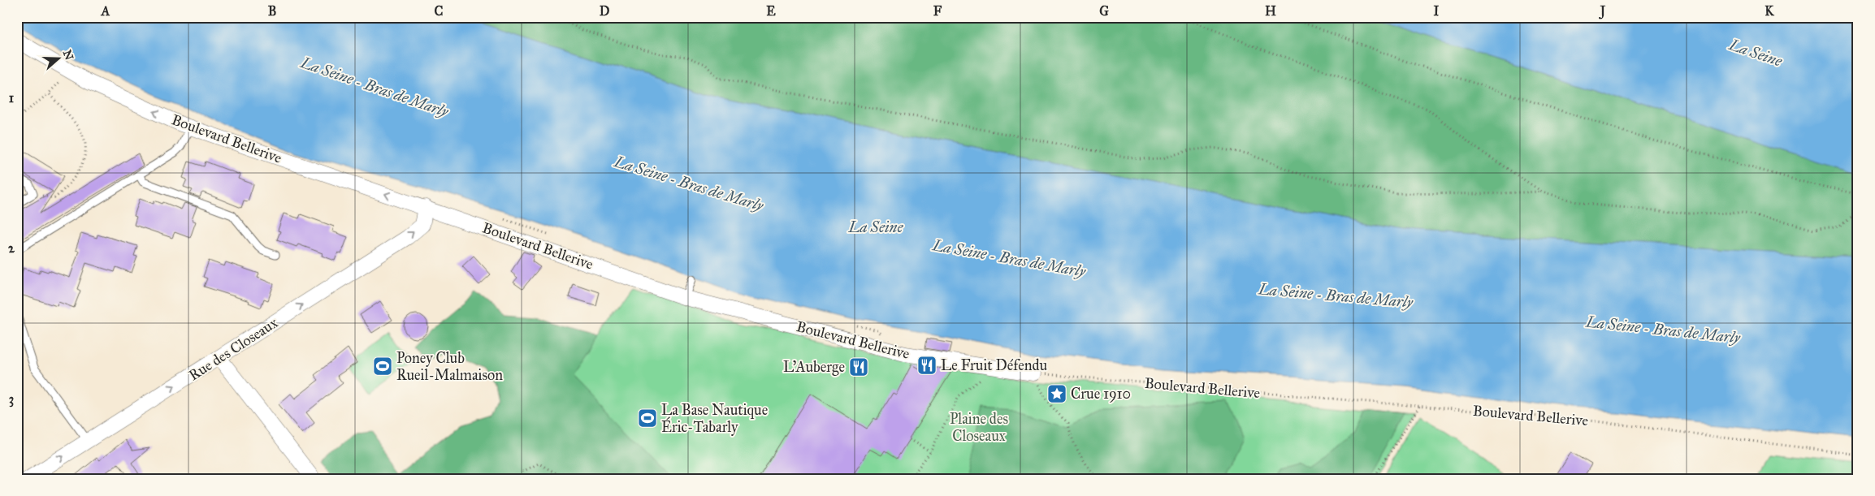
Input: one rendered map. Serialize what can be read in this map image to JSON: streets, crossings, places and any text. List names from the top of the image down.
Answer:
{
  "streets": {
    "street": ["Boulevard Bellerive", "Rue des Closeaux"]
  },
  "crossings": [
    ["Boulevard Bellerive", "Rue des Closeaux"]
  ],
  "one_way": ["Rue des Closeaux"],
  "water": ["La Seine", "La Seine - Bras de Marly"],
  "parks": ["Plaine des Closeaux"],
  "places": {
    "restaurant": ["Le Fruit Défendu", "L'Auberge"],
    "sports": ["Poney Club Rueil-Malmaison", "La Base Nautique Éric-Tabarly"],
    "place": ["Crue 1910"]
  },
  "north": "right",
  "grid": {
    "columns": [
      "A",
      "B",
      "C",
      "D",
      "E",
      "F",
      "G",
      "H",
      "I",
      "J",
      "K"
    ],
    "rows": ["1", "2", "3"]
  }
}
